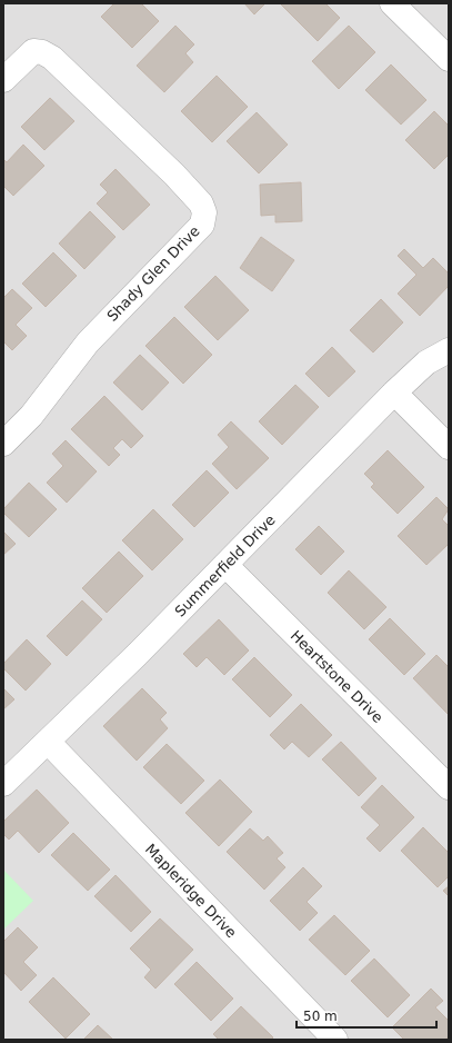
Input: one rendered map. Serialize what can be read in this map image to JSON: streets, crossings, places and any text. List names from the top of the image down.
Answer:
{
  "streets": {
    "street": [
      "Shady Glen Drive",
      "Summerfield Drive",
      "Heartstone Drive",
      "Mapleridge Drive"
    ]
  },
  "crossings": [
    ["Summerfield Drive", "Heartstone Drive"],
    ["Summerfield Drive", "Mapleridge Drive"]
  ],
  "scale_bar": "50 m"
}
